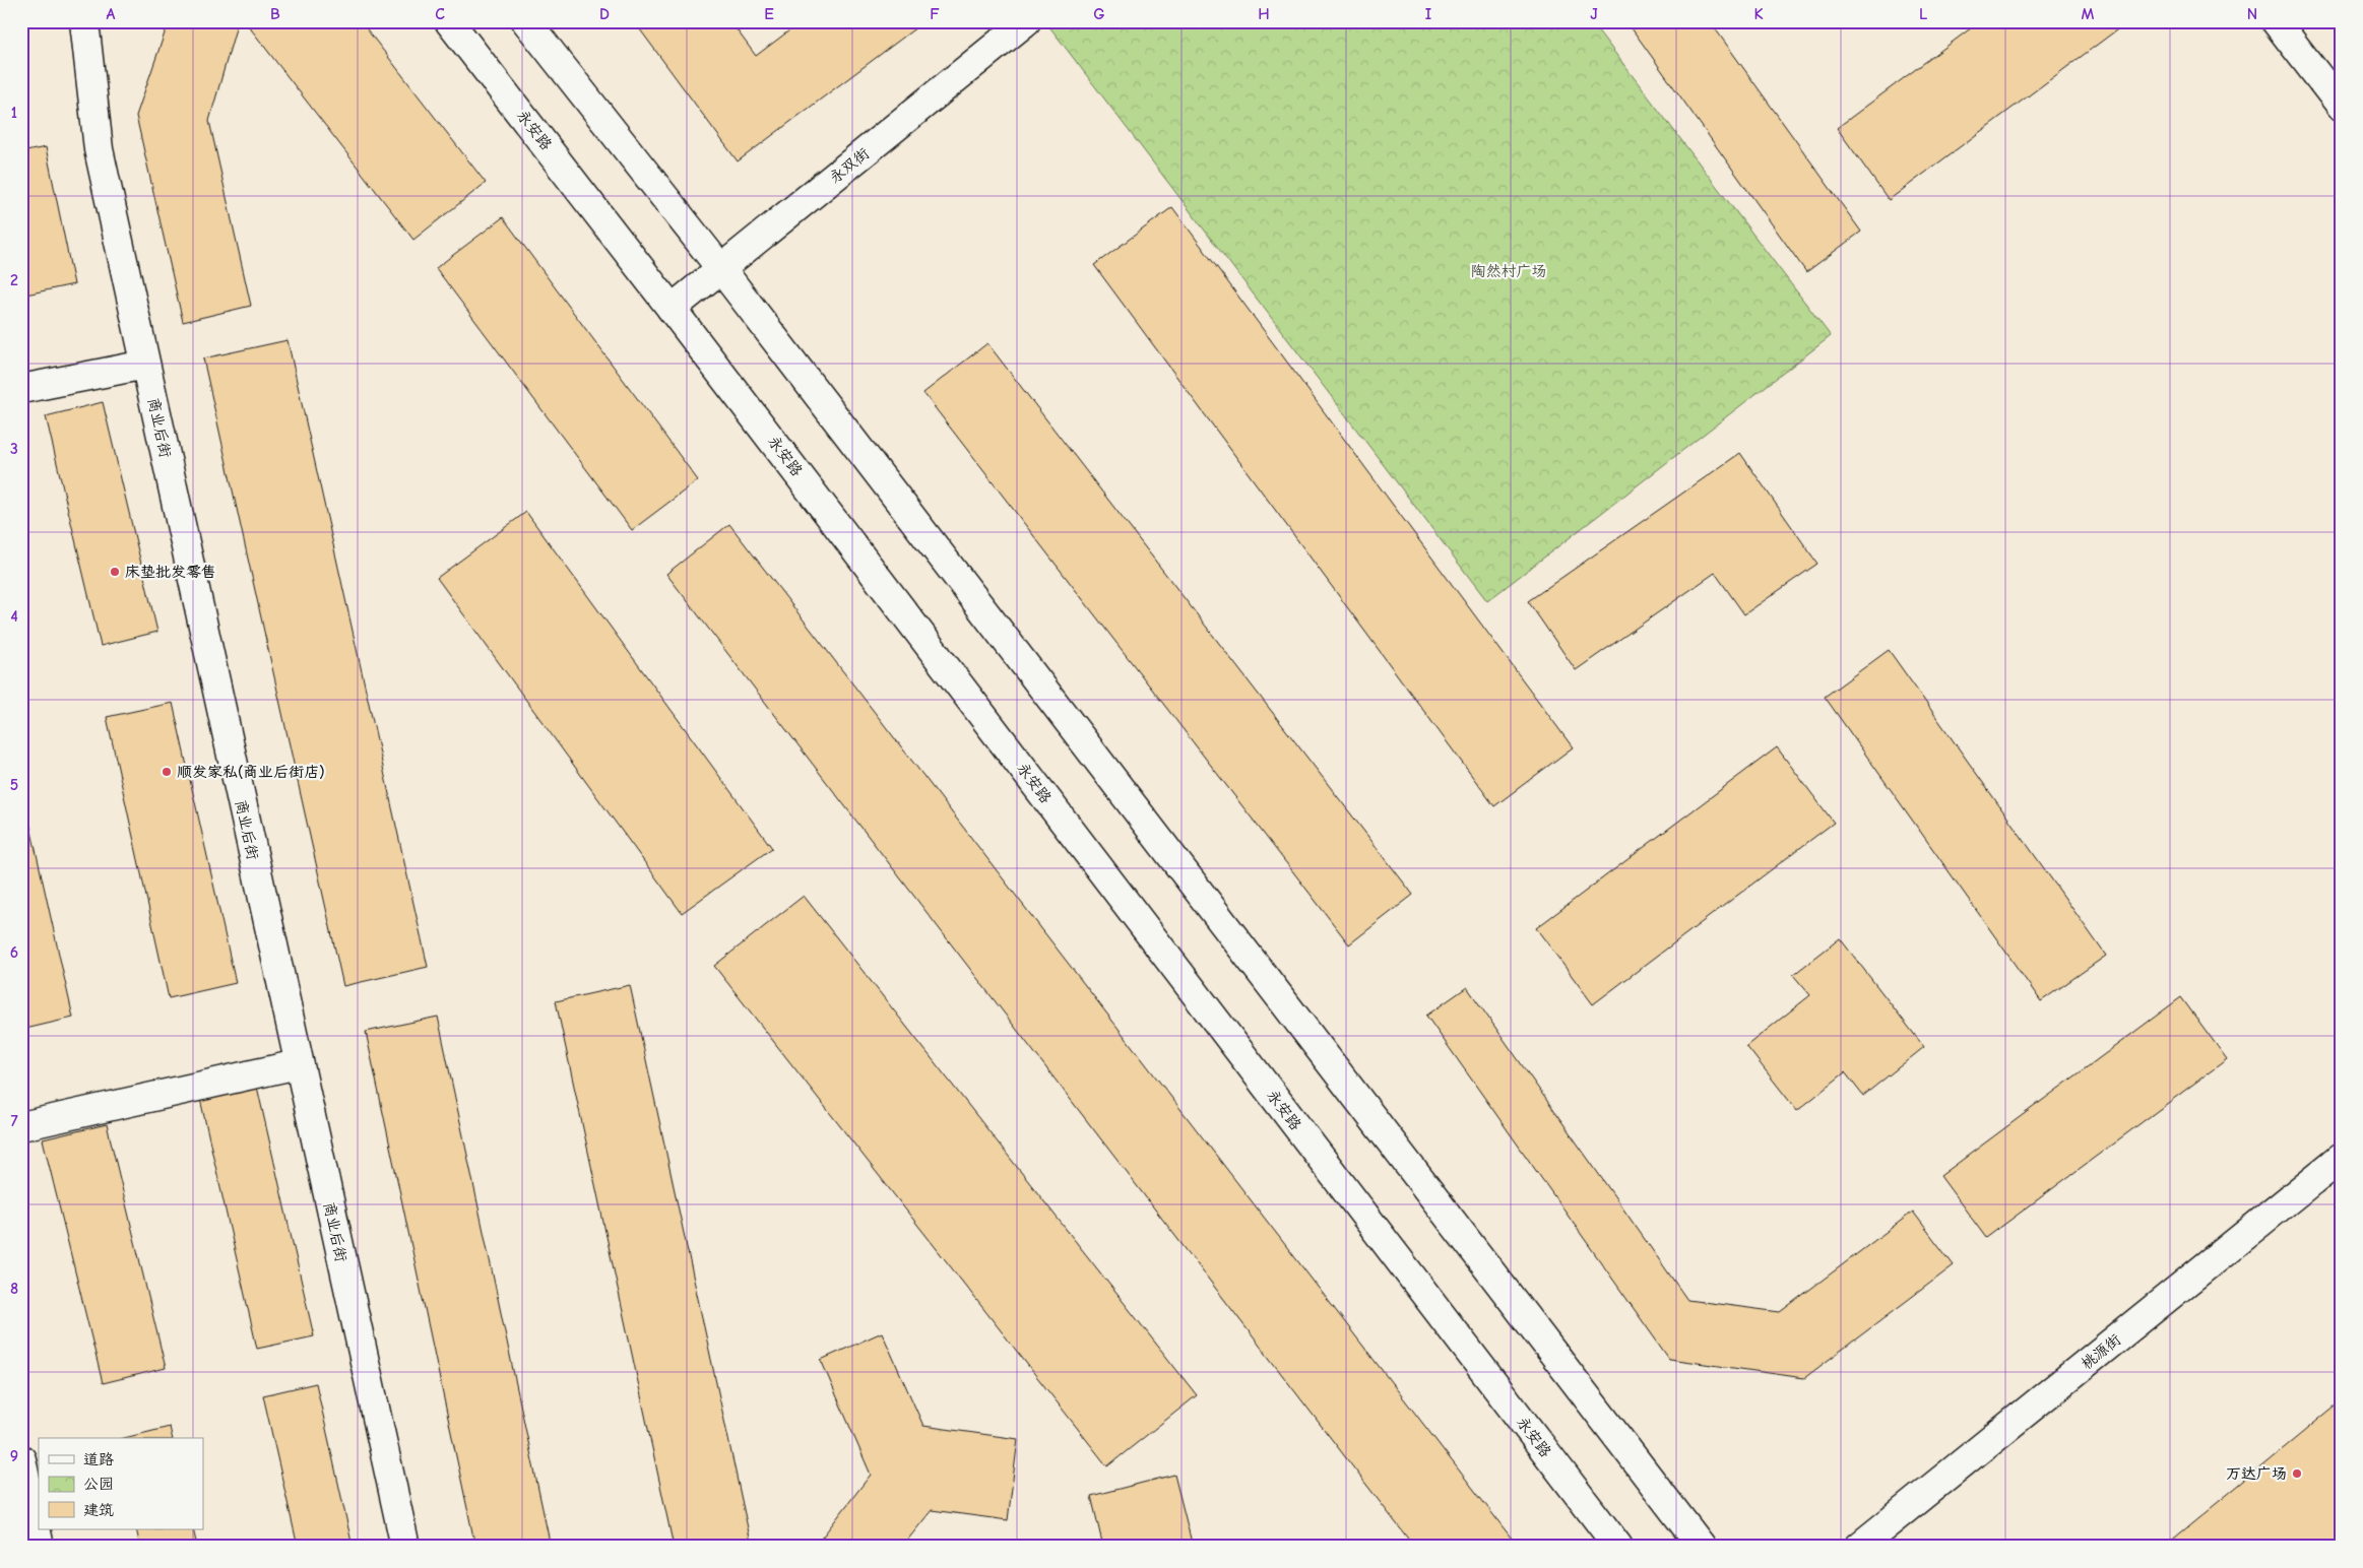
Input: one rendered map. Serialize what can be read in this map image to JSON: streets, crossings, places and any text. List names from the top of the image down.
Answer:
{
  "streets": {
    "street": [
      "永安路",
      "永双街",
      "商业后街",
      "桃源街"
    ]
  },
  "crossings": [
    ["永安路", "永双街"]
  ],
  "parks": ["陶然村广场"],
  "places": ["床垫批发零售", "顺发家私(商业后街店)", "万达广场"],
  "legend": ["道路", "公园", "建筑"],
  "grid": {
    "columns": [
      "A",
      "B",
      "C",
      "D",
      "E",
      "F",
      "G",
      "H",
      "I",
      "J",
      "K",
      "L",
      "M",
      "N"
    ],
    "rows": [
      "1",
      "2",
      "3",
      "4",
      "5",
      "6",
      "7",
      "8",
      "9"
    ]
  }
}
